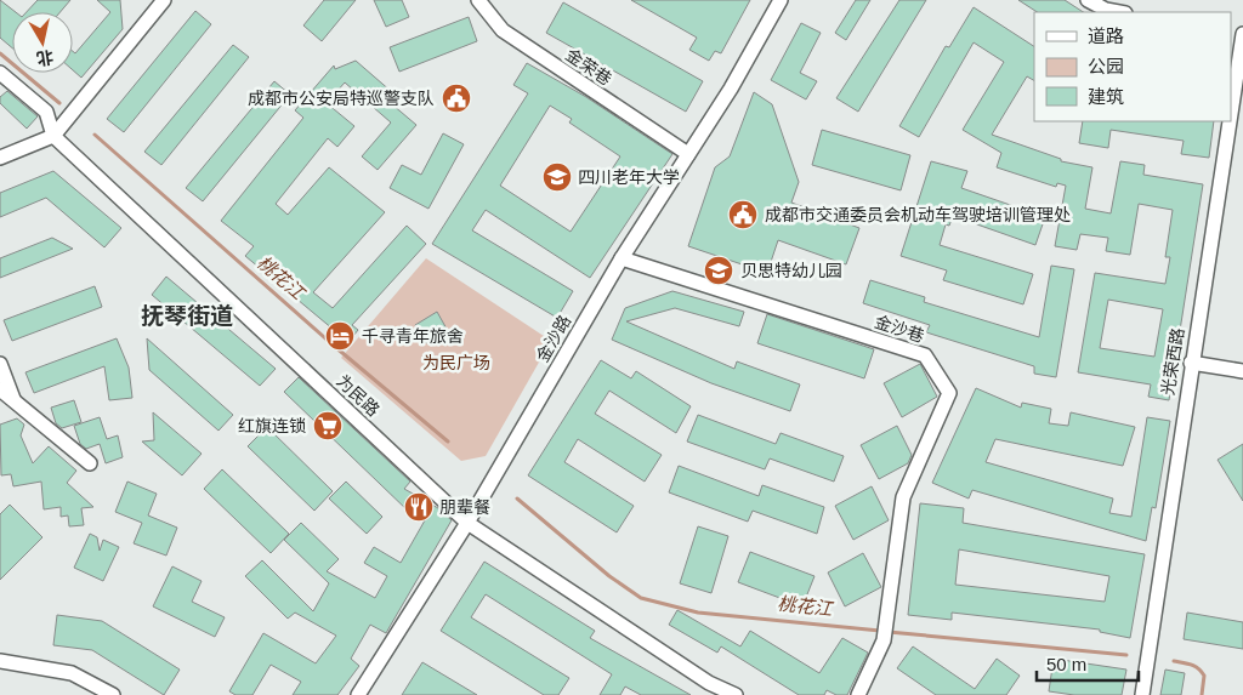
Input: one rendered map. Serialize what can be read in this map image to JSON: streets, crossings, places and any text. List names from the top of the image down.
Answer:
{
  "streets": {
    "street": [
      "金荣巷",
      "金沙巷",
      "金沙路",
      "光荣西路",
      "为民路"
    ]
  },
  "crossings": [
    ["金荣巷", "金沙路"],
    ["金沙巷", "金沙路"],
    ["金沙路", "为民路"]
  ],
  "districts": ["抚琴街道"],
  "water": ["桃花江"],
  "parks": ["为民广场"],
  "places": {
    "public building": ["成都市公安局特巡警支队", "成都市交通委员会机动车驾驶培训管理处"],
    "school or university": ["四川老年大学", "贝思特幼儿园"],
    "hotel": ["千寻青年旅舍"],
    "supermarket": ["红旗连锁"],
    "restaurant": ["朋辈餐"]
  },
  "legend": ["道路", "公园", "建筑"],
  "scale_bar": "50 m",
  "north": "bottom"
}
